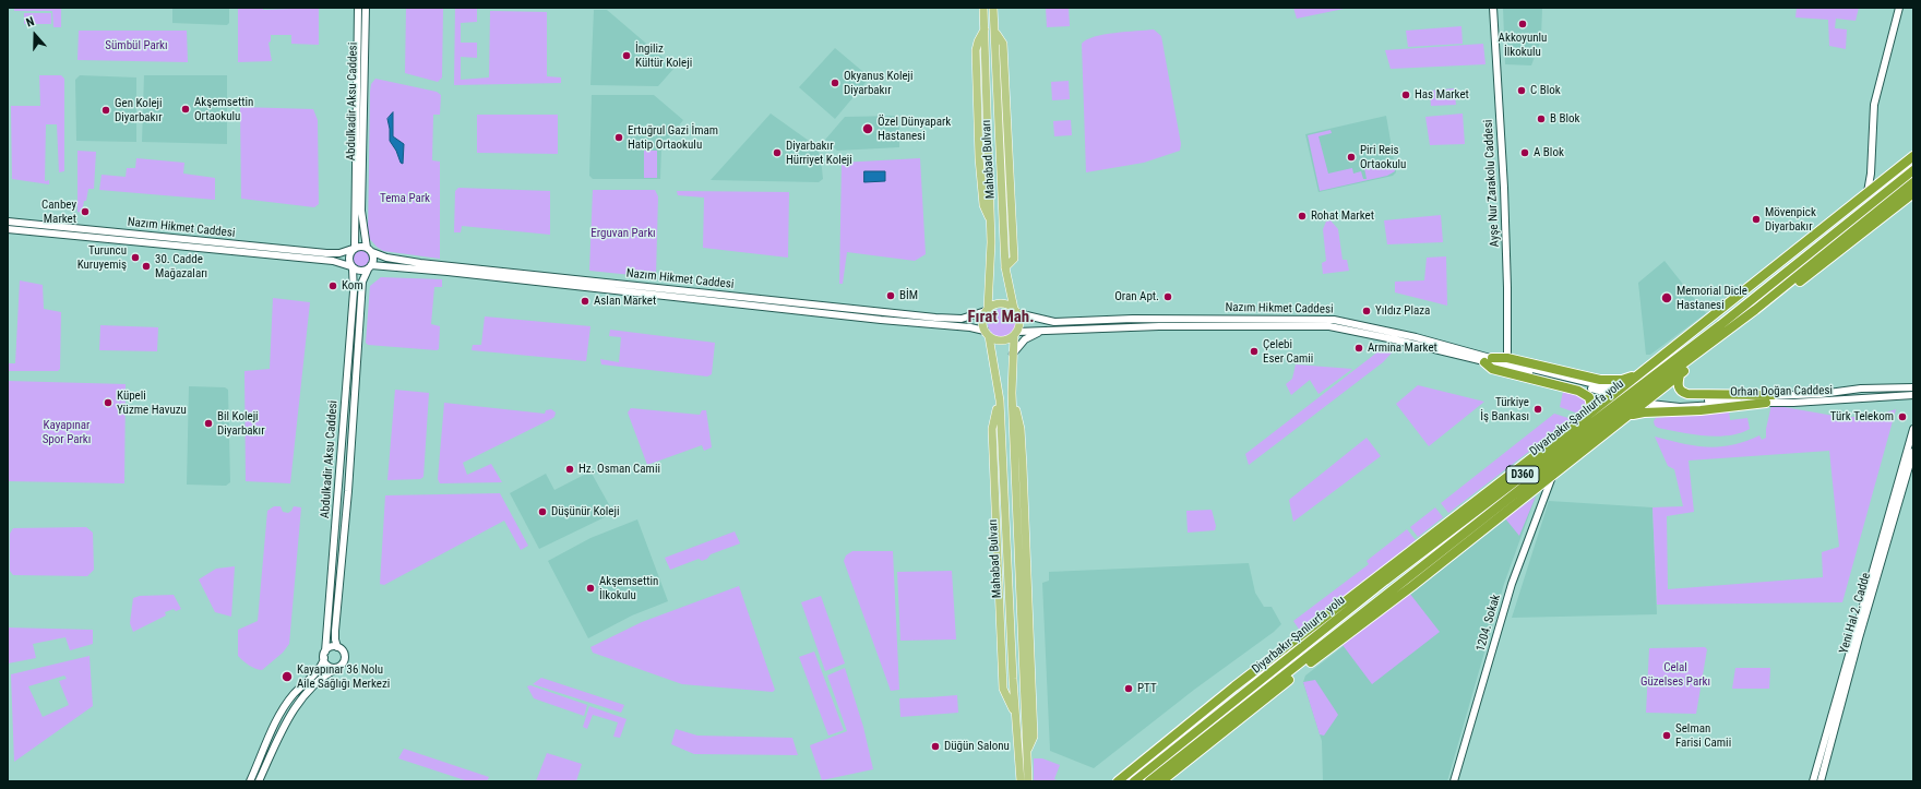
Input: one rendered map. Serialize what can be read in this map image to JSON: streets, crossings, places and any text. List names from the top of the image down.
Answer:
{
  "streets": {
    "highway": ["Diyarbakır-Şanlıurfa yolu", "D360"],
    "main road": [
      "Abdulkadir Aksu Caddesi",
      "Mahabad Bulvarı",
      "Ayşe Nur Zarakolu Caddesi",
      "Nazım Hikmet Caddesi",
      "Orhan Doğan Caddesi",
      "Yeni Hal 2. Cadde",
      "1204. Sokak"
    ]
  },
  "crossings": [
    ["Abdulkadir Aksu Caddesi", "Nazım Hikmet Caddesi"],
    ["Mahabad Bulvarı", "Nazım Hikmet Caddesi"]
  ],
  "districts": ["Fırat Mah."],
  "parks": [
    "Sümbül Parkı",
    "Tema Park",
    "Erguvan Parkı",
    "Kayapınar Spor Parkı",
    "Celal Güzelses Parkı"
  ],
  "places": [
    "Akkoyunlu İlkokulu",
    "İngiliz Kültür Koleji",
    "Okyanus Koleji Diyarbakır",
    "C Blok",
    "Has Market",
    "Akşemsettin Ortaokulu",
    "Gen Koleji Diyarbakır",
    "B Blok",
    "Özel Dünyapark Hastanesi",
    "Ertuğrul Gazi İmam Hatip Ortaokulu",
    "Diyarbakır Hürriyet Koleji",
    "A Blok",
    "Piri Reis Ortaokulu",
    "Canbey Market",
    "Rohat Market",
    "Mövenpick Diyarbakır",
    "Turuncu Kuruyemiş",
    "30. Cadde Mağazaları",
    "Kom",
    "BİM",
    "Oran Apt.",
    "Memorial Dicle Hastanesi",
    "Aslan Market",
    "Yıldız Plaza",
    "Armina Market",
    "Çelebi Eser Camii",
    "Küpeli Yüzme Havuzu",
    "Türkiye İş Bankası",
    "Türk Telekom",
    "Bil Koleji Diyarbakır",
    "Hz. Osman Camii",
    "Düşünür Koleji",
    "Akşemsettin İlkokulu",
    "Kayapınar 36 Nolu Aile Sağlığı Merkezi",
    "PTT",
    "Selman Farisi Camii",
    "Düğün Salonu"
  ],
  "north": "top"
}
